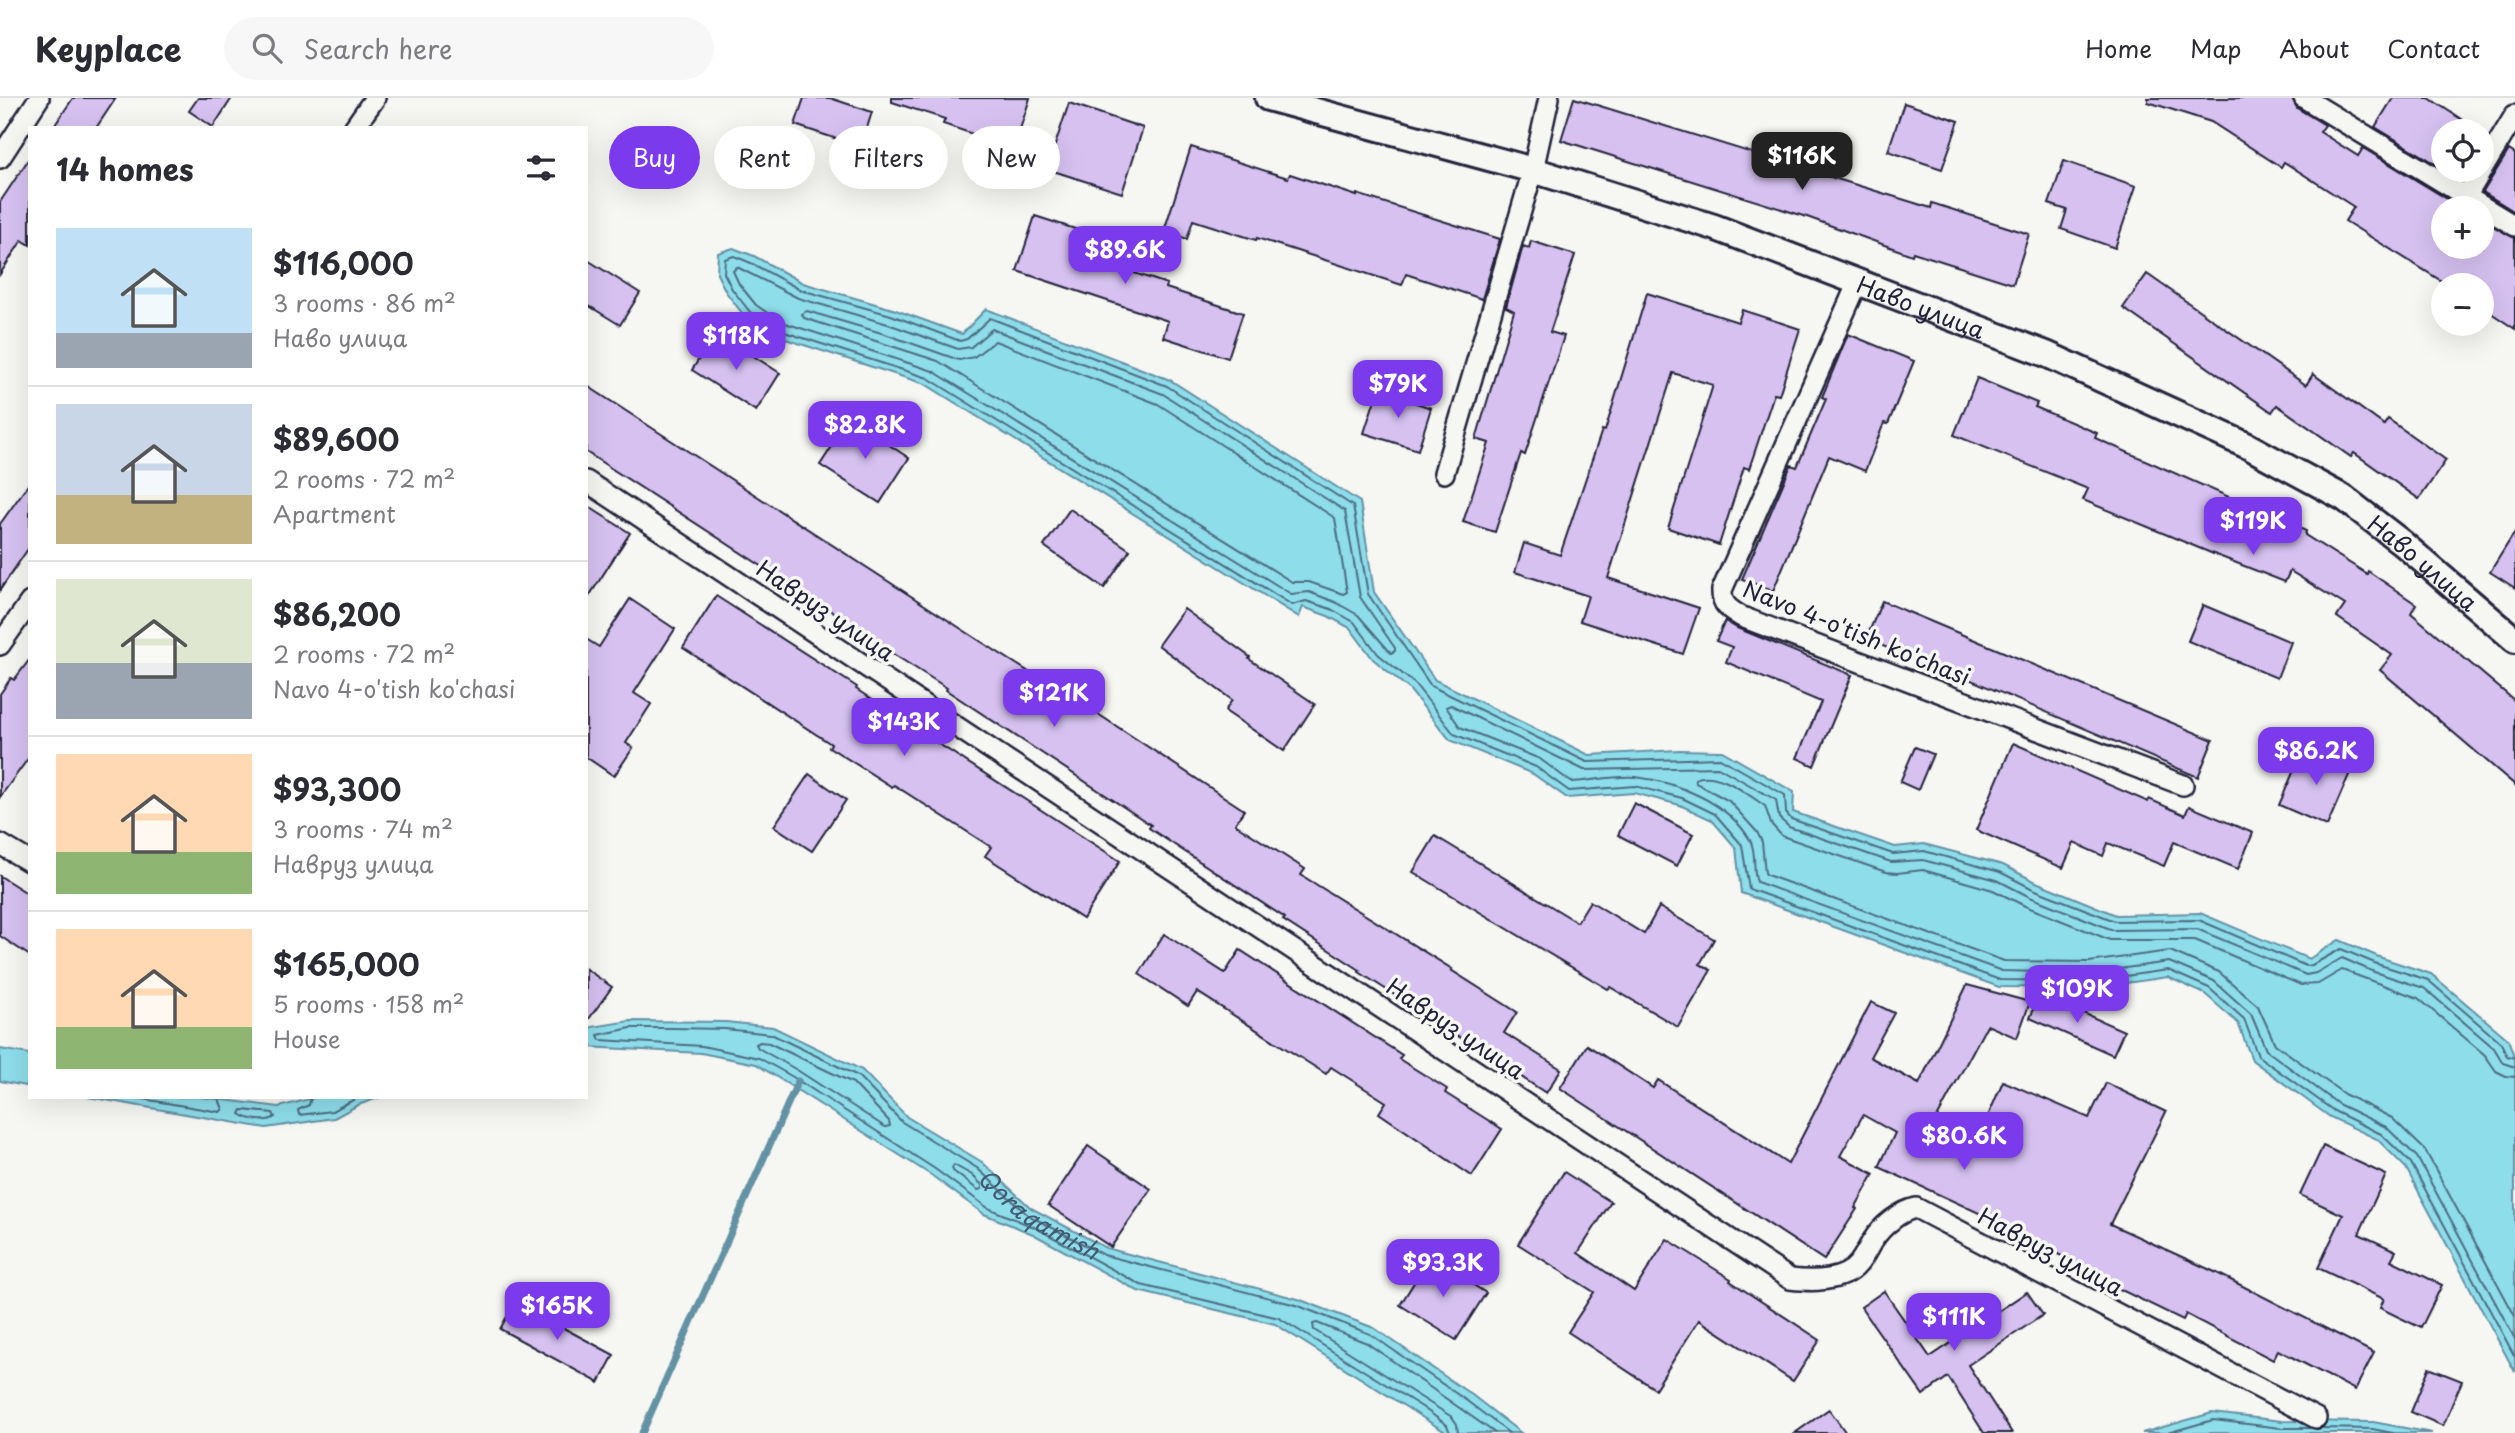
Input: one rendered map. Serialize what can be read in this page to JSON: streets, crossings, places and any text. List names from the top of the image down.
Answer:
{
  "streets": {
    "street": ["Наво улица", "Навруз улица", "Navo 4-o'tish ko'chasi"]
  },
  "crossings": [
    ["Наво улица", "Navo 4-o'tish ko'chasi"]
  ],
  "water": ["Qoraqamish"],
  "page": {
    "header": "Keyplace",
    "search": "Search here",
    "nav": [
      "Home",
      "Map",
      "About",
      "Contact"
    ],
    "map_buttons": ["+", "−"],
    "chip": [
      "Buy",
      "Rent",
      "Filters",
      "New"
    ],
    "heading": "14 homes",
    "price": [
      "$116K",
      "$89.6K",
      "$118K",
      "$79K",
      "$82.8K",
      "$119K",
      "$121K",
      "$143K",
      "$86.2K",
      "$109K",
      "$80.6K",
      "$93.3K",
      "$165K",
      "$111K"
    ],
    "list": [
      {
        "name": "$116,000",
        "note": "3 rooms · 86 m² · Наво улица"
      },
      {
        "name": "$89,600",
        "note": "2 rooms · 72 m² · Apartment"
      },
      {
        "name": "$86,200",
        "note": "2 rooms · 72 m² · Navo 4-o'tish ko'chasi"
      },
      {
        "name": "$93,300",
        "note": "3 rooms · 74 m² · Навруз улица"
      },
      {
        "name": "$165,000",
        "note": "5 rooms · 158 m² · House"
      }
    ]
  }
}
